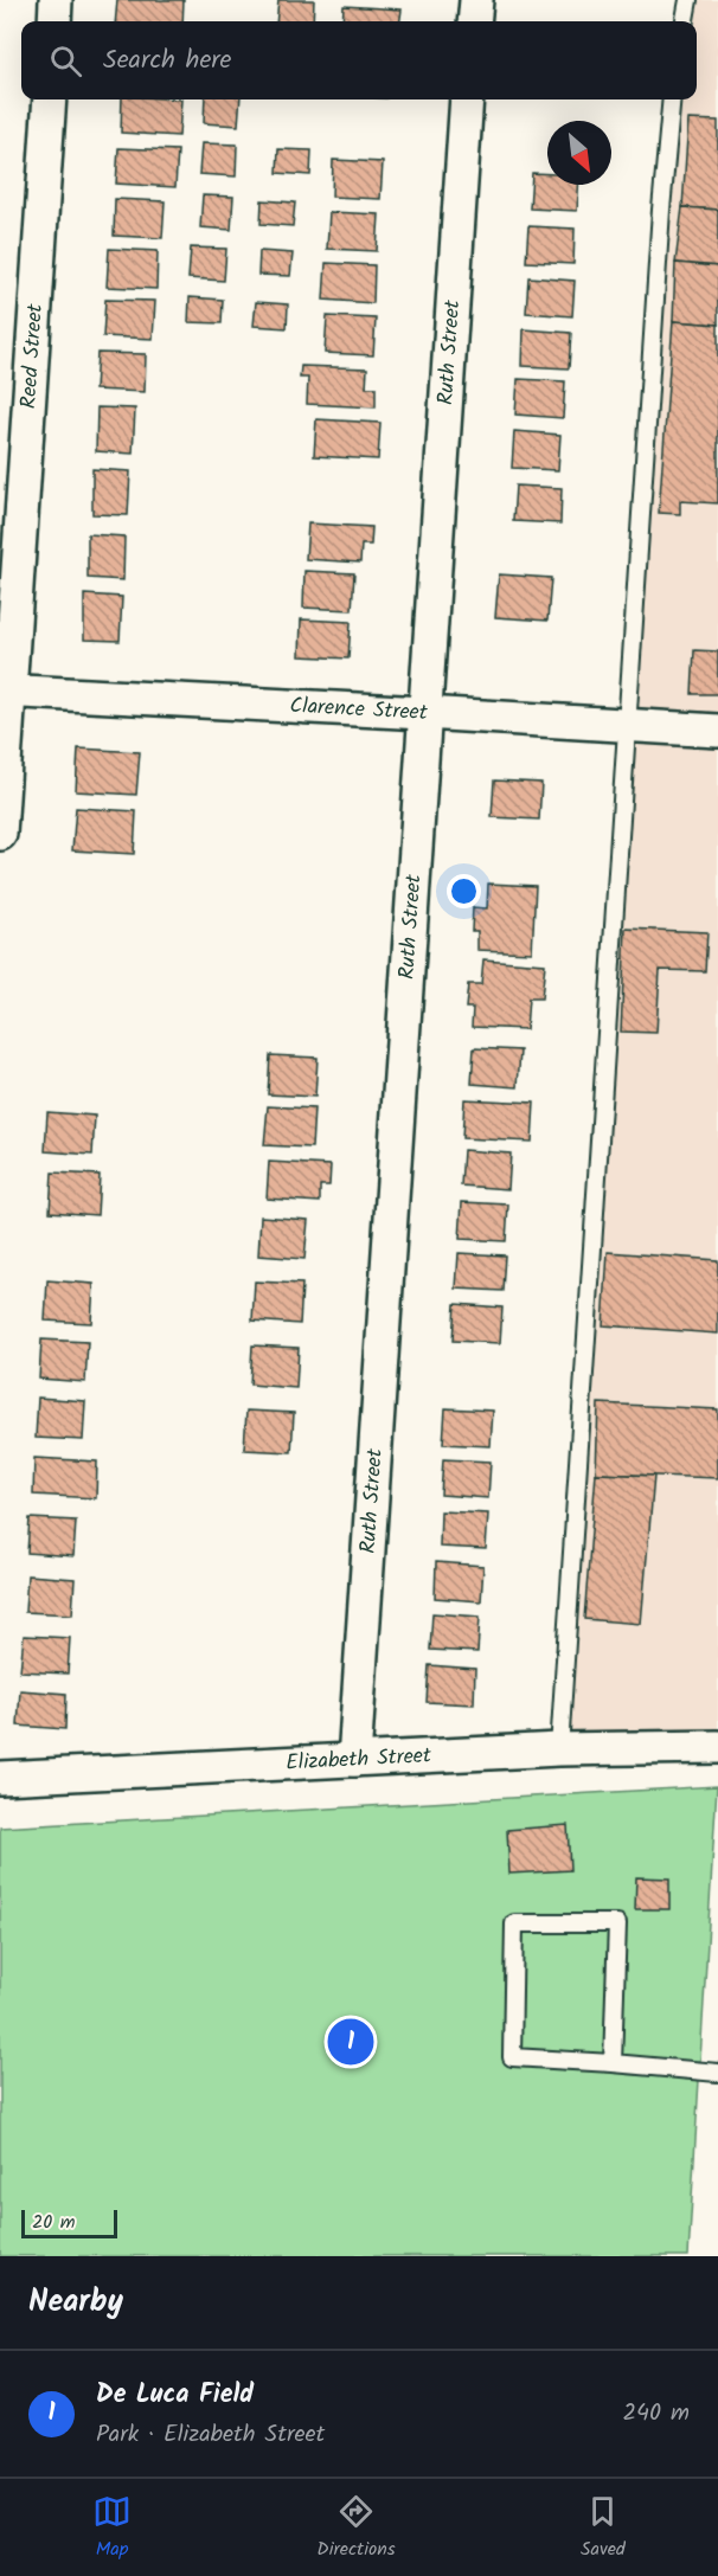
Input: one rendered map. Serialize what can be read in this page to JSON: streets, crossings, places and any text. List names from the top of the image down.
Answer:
{
  "streets": {
    "street": [
      "Ruth Street",
      "Reed Street",
      "Clarence Street",
      "Elizabeth Street"
    ]
  },
  "crossings": [
    ["Ruth Street", "Clarence Street"],
    ["Ruth Street", "Elizabeth Street"],
    ["Reed Street", "Clarence Street"]
  ],
  "scale_bar": "20 m",
  "north": "bottom right",
  "page": {
    "search": "Search here",
    "pins": "1",
    "scale": "20 m",
    "heading": "Nearby",
    "list": [
      {
        "mark": "1",
        "name": "De Luca Field",
        "note": "Park · Elizabeth Street",
        "value": "240 m"
      }
    ],
    "nav": ["Map", "Directions", "Saved"]
  }
}
